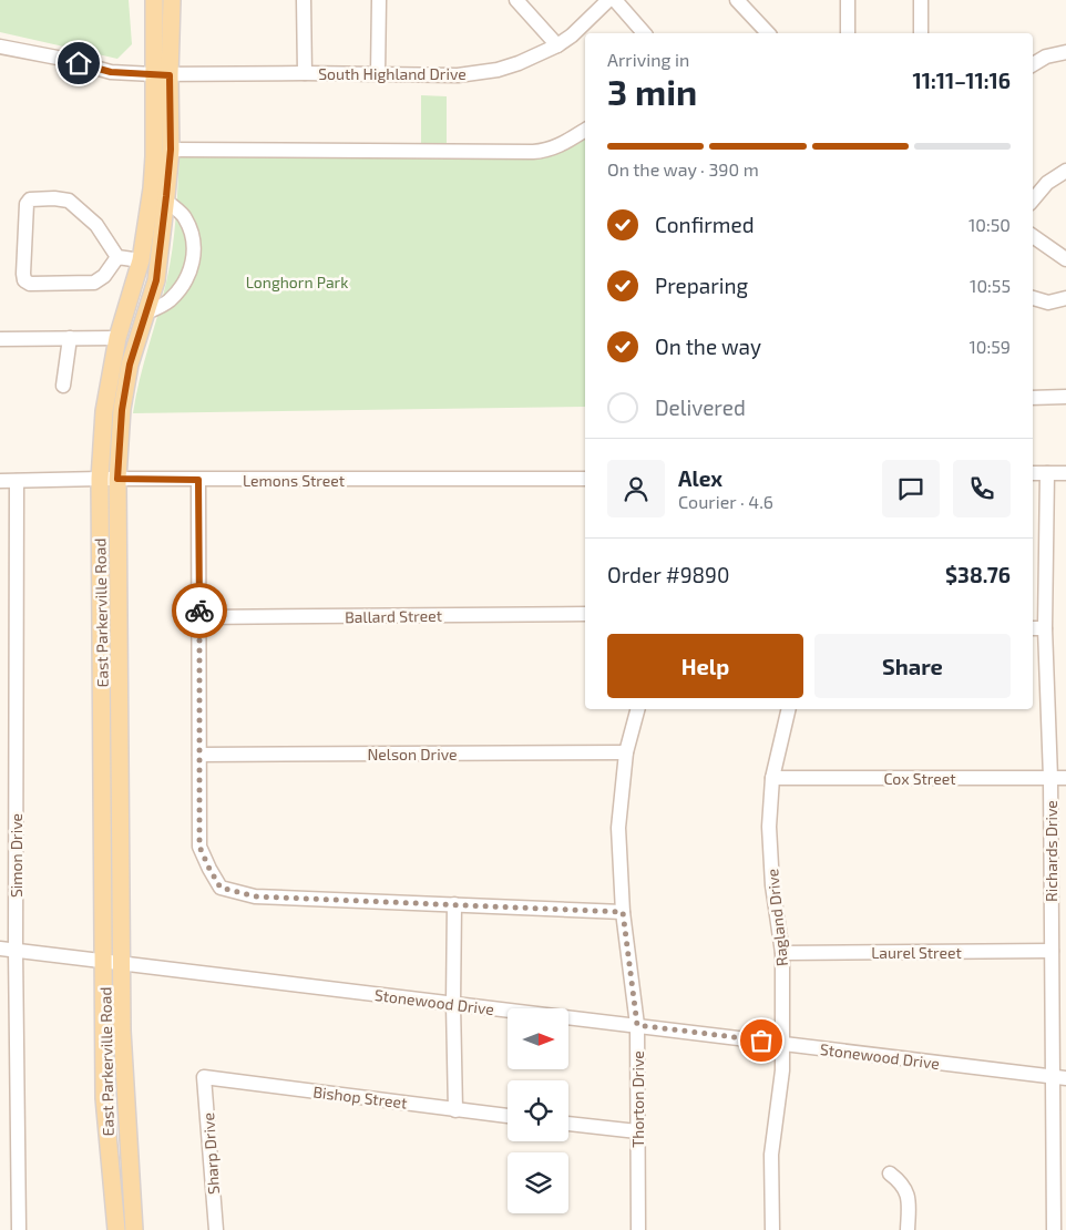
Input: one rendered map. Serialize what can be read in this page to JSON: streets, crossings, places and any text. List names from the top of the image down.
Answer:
{
  "streets": {
    "main road": ["East Parkerville Road"],
    "street": [
      "South Highland Drive",
      "Lemons Street",
      "Ballard Street",
      "Nelson Drive",
      "Cox Street",
      "Richards Drive",
      "Simon Drive",
      "Ragland Drive",
      "Laurel Street",
      "Stonewood Drive",
      "Bishop Street",
      "Thorton Drive",
      "Sharp Drive"
    ]
  },
  "crossings": [
    ["South Highland Drive", "East Parkerville Road"],
    ["Lemons Street", "East Parkerville Road"],
    ["Lemons Street", "Simon Drive"],
    ["East Parkerville Road", "Stonewood Drive"],
    ["Nelson Drive", "Thorton Drive"],
    ["Cox Street", "Richards Drive"],
    ["Cox Street", "Ragland Drive"],
    ["Richards Drive", "Laurel Street"],
    ["Richards Drive", "Stonewood Drive"],
    ["Simon Drive", "Stonewood Drive"],
    ["Ragland Drive", "Laurel Street"],
    ["Ragland Drive", "Stonewood Drive"],
    ["Stonewood Drive", "Thorton Drive"],
    ["Bishop Street", "Sharp Drive"]
  ],
  "parks": ["Longhorn Park"],
  "north": "right",
  "page": {
    "heading": ["3 min", "Arriving in", "11:11–11:16"],
    "panel": [
      "Alex",
      "Courier · 4.6",
      "Order #9890",
      "$38.76"
    ],
    "bar": "On the way · 390 m",
    "list": [
      ["Confirmed", "10:50"],
      ["Preparing", "10:55"],
      ["On the way", "10:59"],
      "Delivered"
    ],
    "buttons": ["Help", "Share"]
  }
}
